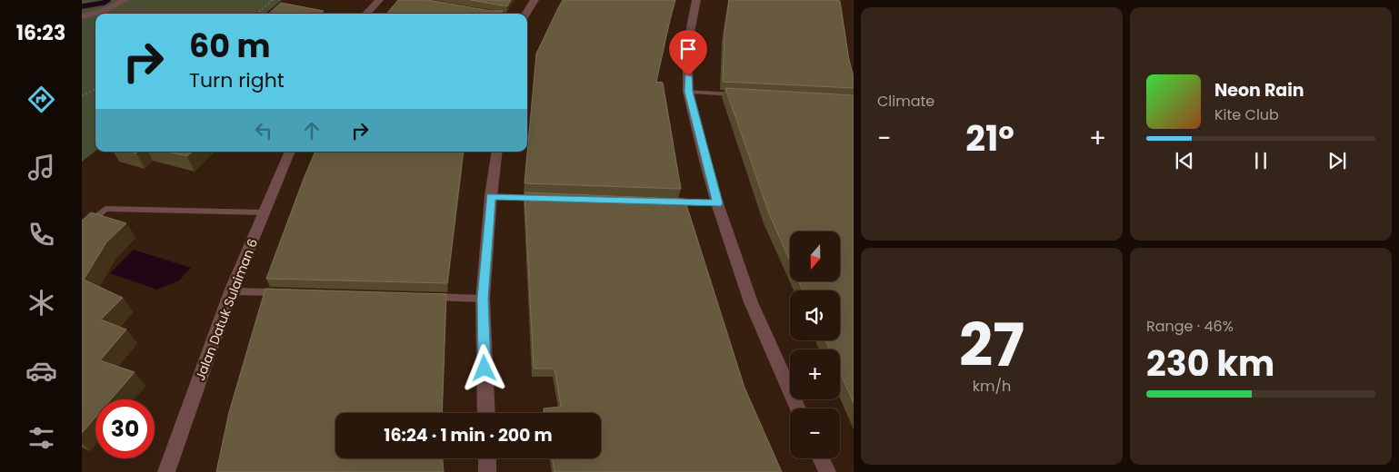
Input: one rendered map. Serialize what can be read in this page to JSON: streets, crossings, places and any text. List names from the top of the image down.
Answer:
{
  "streets": {
    "street": ["Jalan Datuk Sulaiman 6"]
  },
  "north": "bottom",
  "page": {
    "tabs": "16:23",
    "tile": [
      "Climate",
      ["27", "km/h"],
      ["Range · 46%", "230 km"]
    ],
    "turn": ["60 m", "Turn right"],
    "song": ["Neon Rain", "Kite Club"],
    "heat": ["−", "21°", "+"],
    "map_buttons": ["+", "−"],
    "limit": "30",
    "trip": "16:24 · 1 min · 200 m"
  }
}
